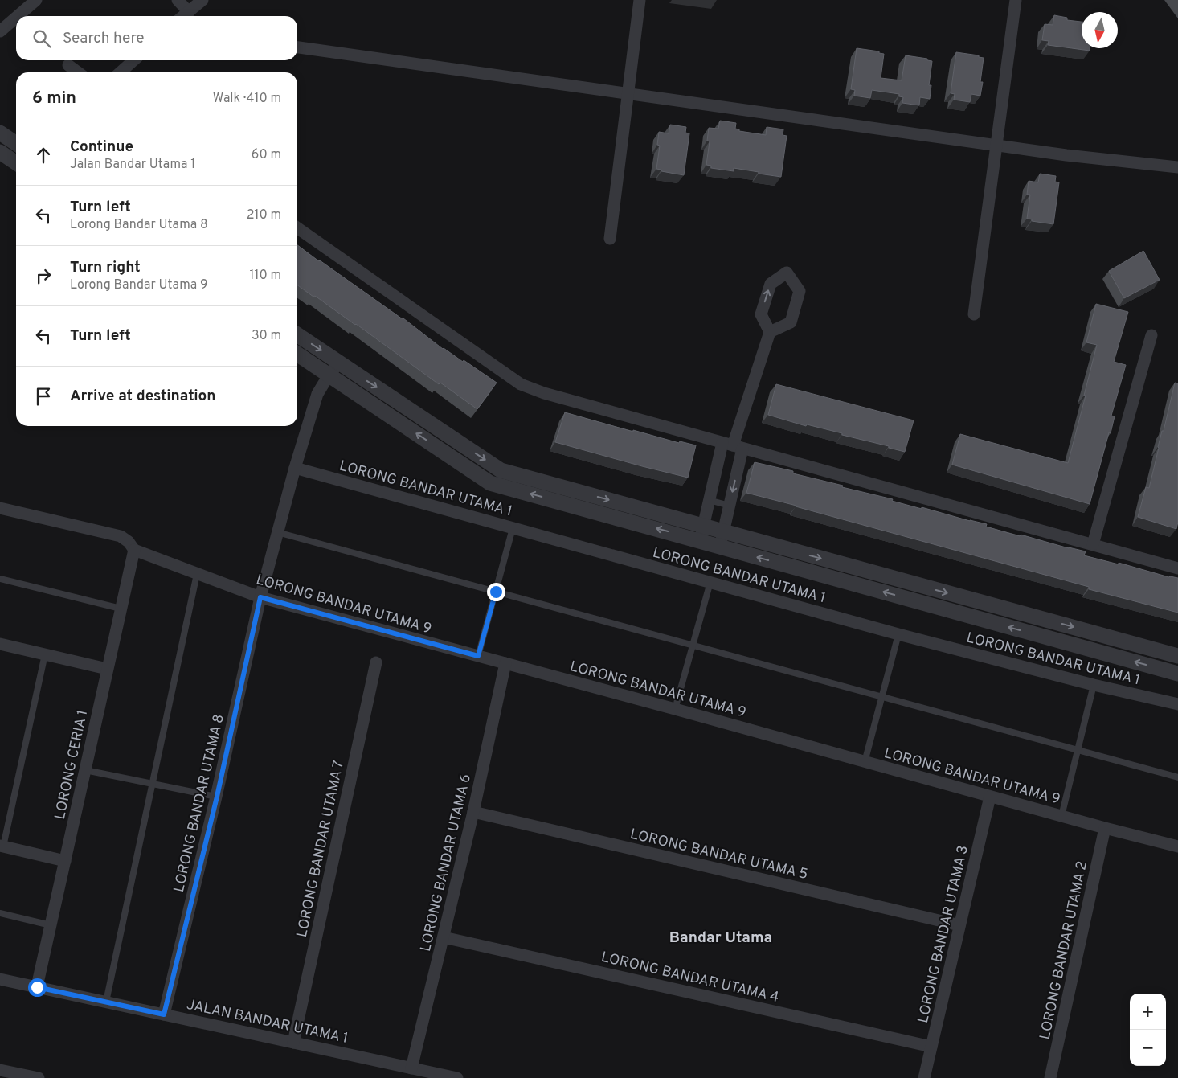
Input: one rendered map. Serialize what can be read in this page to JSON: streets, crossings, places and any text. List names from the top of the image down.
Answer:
{
  "streets": {
    "street": [
      "LORONG BANDAR UTAMA 1",
      "LORONG BANDAR UTAMA 9",
      "LORONG CERIA 1",
      "LORONG BANDAR UTAMA 8",
      "LORONG BANDAR UTAMA 7",
      "LORONG BANDAR UTAMA 5",
      "LORONG BANDAR UTAMA 6",
      "LORONG BANDAR UTAMA 3",
      "LORONG BANDAR UTAMA 2",
      "LORONG BANDAR UTAMA 4",
      "JALAN BANDAR UTAMA 1"
    ]
  },
  "crossings": [
    ["LORONG BANDAR UTAMA 1", "LORONG BANDAR UTAMA 8"],
    ["LORONG BANDAR UTAMA 9", "LORONG CERIA 1"],
    ["LORONG BANDAR UTAMA 9", "LORONG BANDAR UTAMA 8"],
    ["LORONG BANDAR UTAMA 9", "LORONG BANDAR UTAMA 6"],
    ["LORONG BANDAR UTAMA 9", "LORONG BANDAR UTAMA 3"],
    ["LORONG BANDAR UTAMA 9", "LORONG BANDAR UTAMA 2"],
    ["LORONG CERIA 1", "JALAN BANDAR UTAMA 1"],
    ["LORONG BANDAR UTAMA 8", "JALAN BANDAR UTAMA 1"],
    ["LORONG BANDAR UTAMA 7", "JALAN BANDAR UTAMA 1"],
    ["LORONG BANDAR UTAMA 5", "LORONG BANDAR UTAMA 6"],
    ["LORONG BANDAR UTAMA 5", "LORONG BANDAR UTAMA 3"],
    ["LORONG BANDAR UTAMA 6", "LORONG BANDAR UTAMA 4"],
    ["LORONG BANDAR UTAMA 6", "JALAN BANDAR UTAMA 1"],
    ["LORONG BANDAR UTAMA 3", "LORONG BANDAR UTAMA 4"]
  ],
  "districts": ["Bandar Utama"],
  "north": "bottom",
  "page": {
    "search": "Search here",
    "heading": ["6 min", "Walk · 410 m"],
    "list": [
      ["Continue", "Jalan Bandar Utama 1", "60 m"],
      ["Turn left", "Lorong Bandar Utama 8", "210 m"],
      ["Turn right", "Lorong Bandar Utama 9", "110 m"],
      ["Turn left", "30 m"],
      "Arrive at destination"
    ],
    "map_buttons": ["+", "−"]
  }
}
